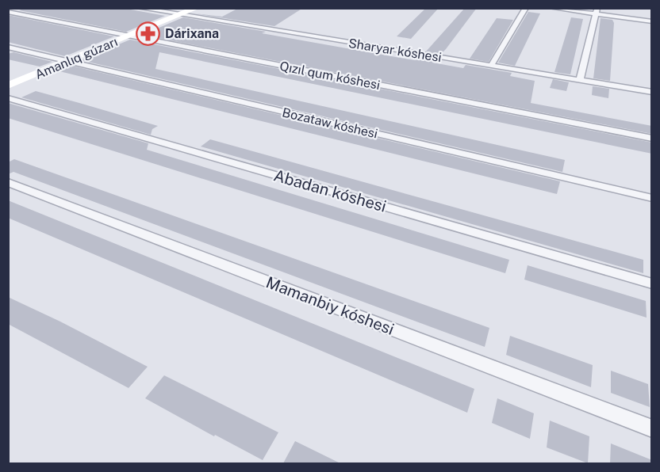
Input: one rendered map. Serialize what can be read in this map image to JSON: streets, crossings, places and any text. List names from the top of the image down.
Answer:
{
  "streets": {
    "street": [
      "Sharyar kóshesi",
      "Amanlıq gúzarı",
      "Qızıl qum kóshesi",
      "Bozataw kóshesi",
      "Abadan kóshesi",
      "Mamanbiy kóshesi"
    ]
  },
  "crossings": [
    ["Sharyar kóshesi", "Amanlıq gúzarı"],
    ["Amanlıq gúzarı", "Qızıl qum kóshesi"],
    ["Amanlıq gúzarı", "Bozataw kóshesi"]
  ],
  "places": {
    "pharmacy": ["Dárixana"]
  }
}
